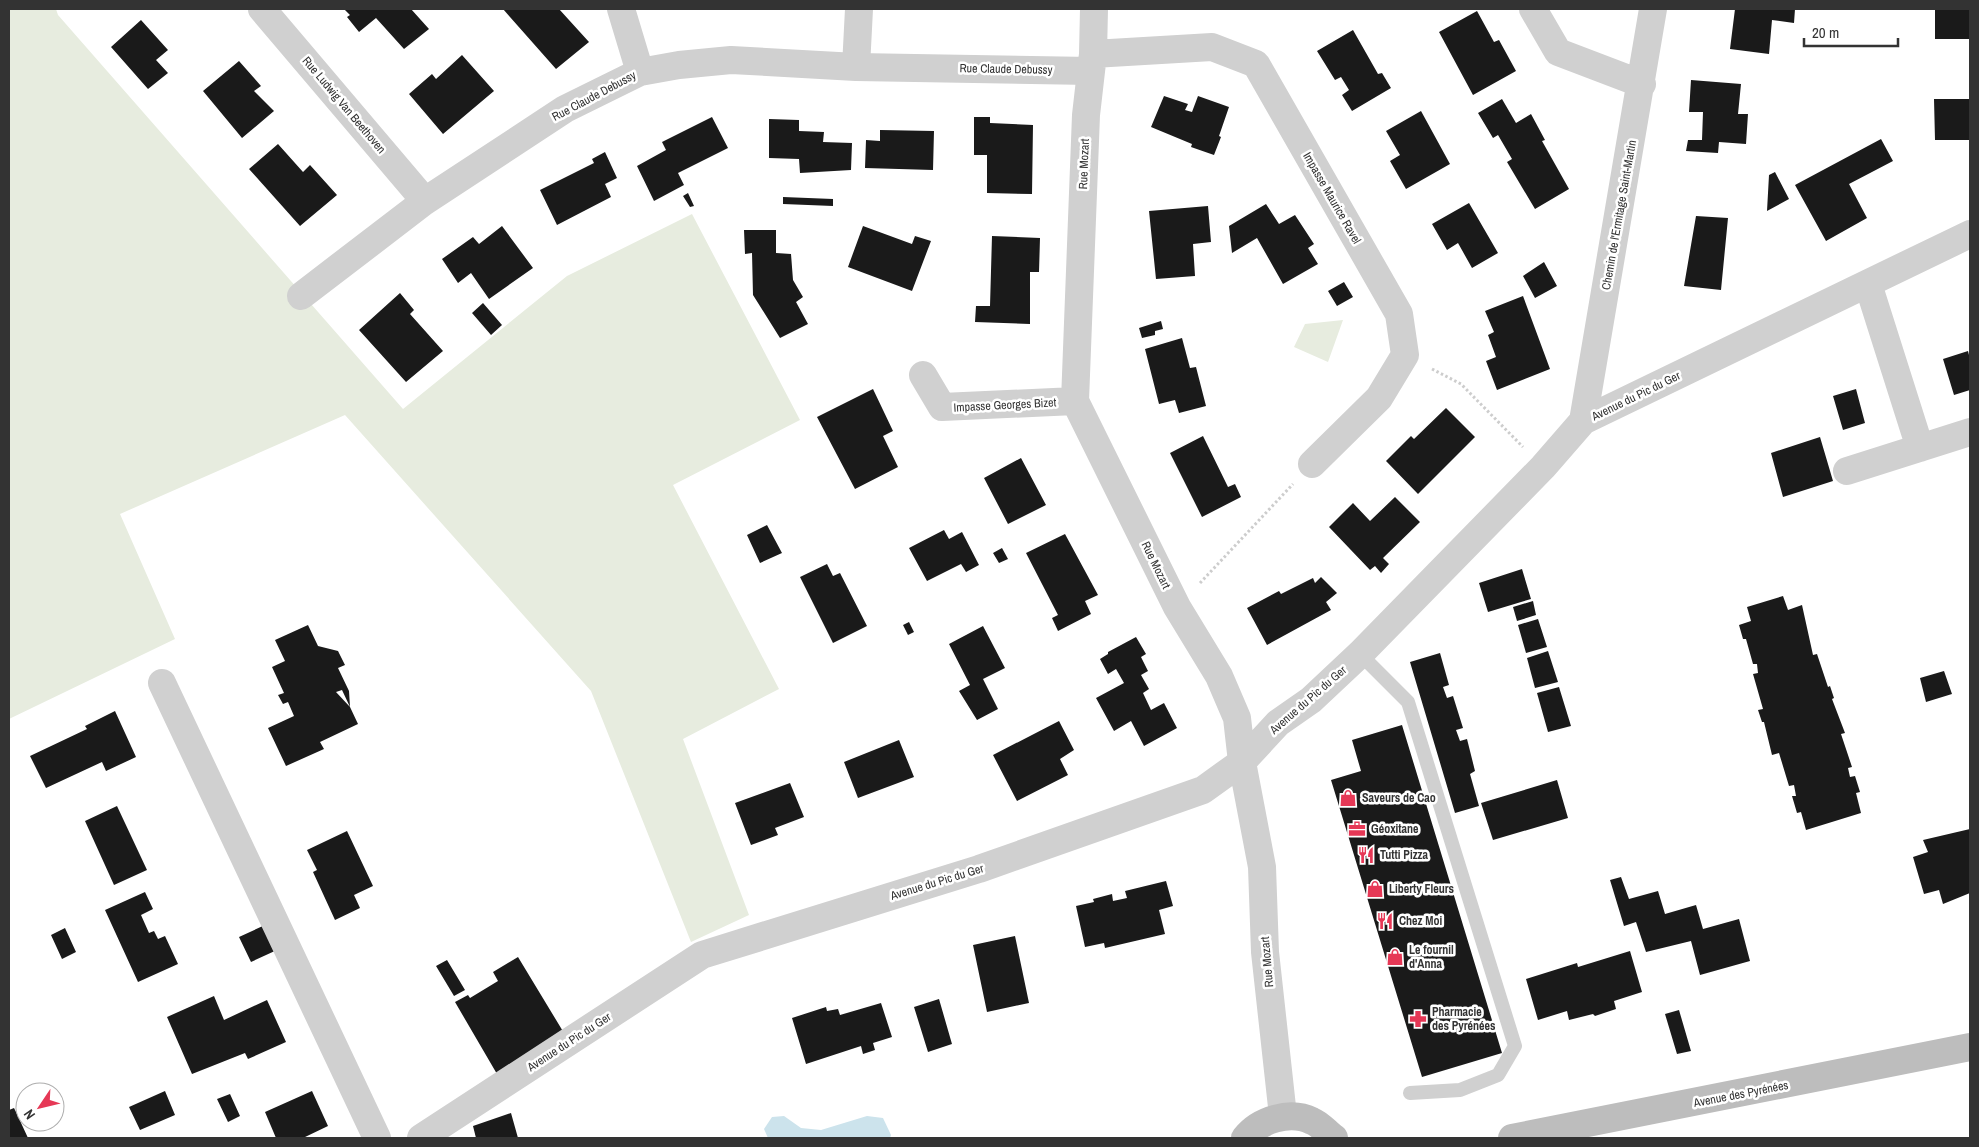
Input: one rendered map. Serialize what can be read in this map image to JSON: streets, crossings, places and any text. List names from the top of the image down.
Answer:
{
  "streets": {
    "main road": ["Avenue des Pyrénées"],
    "street": [
      "Rue Claude Debussy",
      "Rue Ludwig Van Beethoven",
      "Rue Mozart",
      "Impasse Maurice Ravel",
      "Chemin de l'Ermitage Saint-Martin",
      "Avenue du Pic du Ger",
      "Impasse Georges Bizet"
    ]
  },
  "crossings": [
    ["Rue Claude Debussy", "Rue Ludwig Van Beethoven"],
    ["Rue Claude Debussy", "Rue Mozart"],
    ["Rue Claude Debussy", "Impasse Maurice Ravel"],
    ["Rue Mozart", "Impasse Maurice Ravel"],
    ["Rue Mozart", "Avenue du Pic du Ger"],
    ["Rue Mozart", "Impasse Georges Bizet"],
    ["Chemin de l'Ermitage Saint-Martin", "Avenue du Pic du Ger"]
  ],
  "places": {
    "shop": ["Saveurs de Cao", "Liberty Fleurs", "Le fournil d'Anna"],
    "office": ["Géoxitane"],
    "restaurant": ["Tutti Pizza", "Chez Moi"],
    "pharmacy": ["Pharmacie des Pyrénées"]
  },
  "scale_bar": "20 m",
  "north": "bottom left"
}
